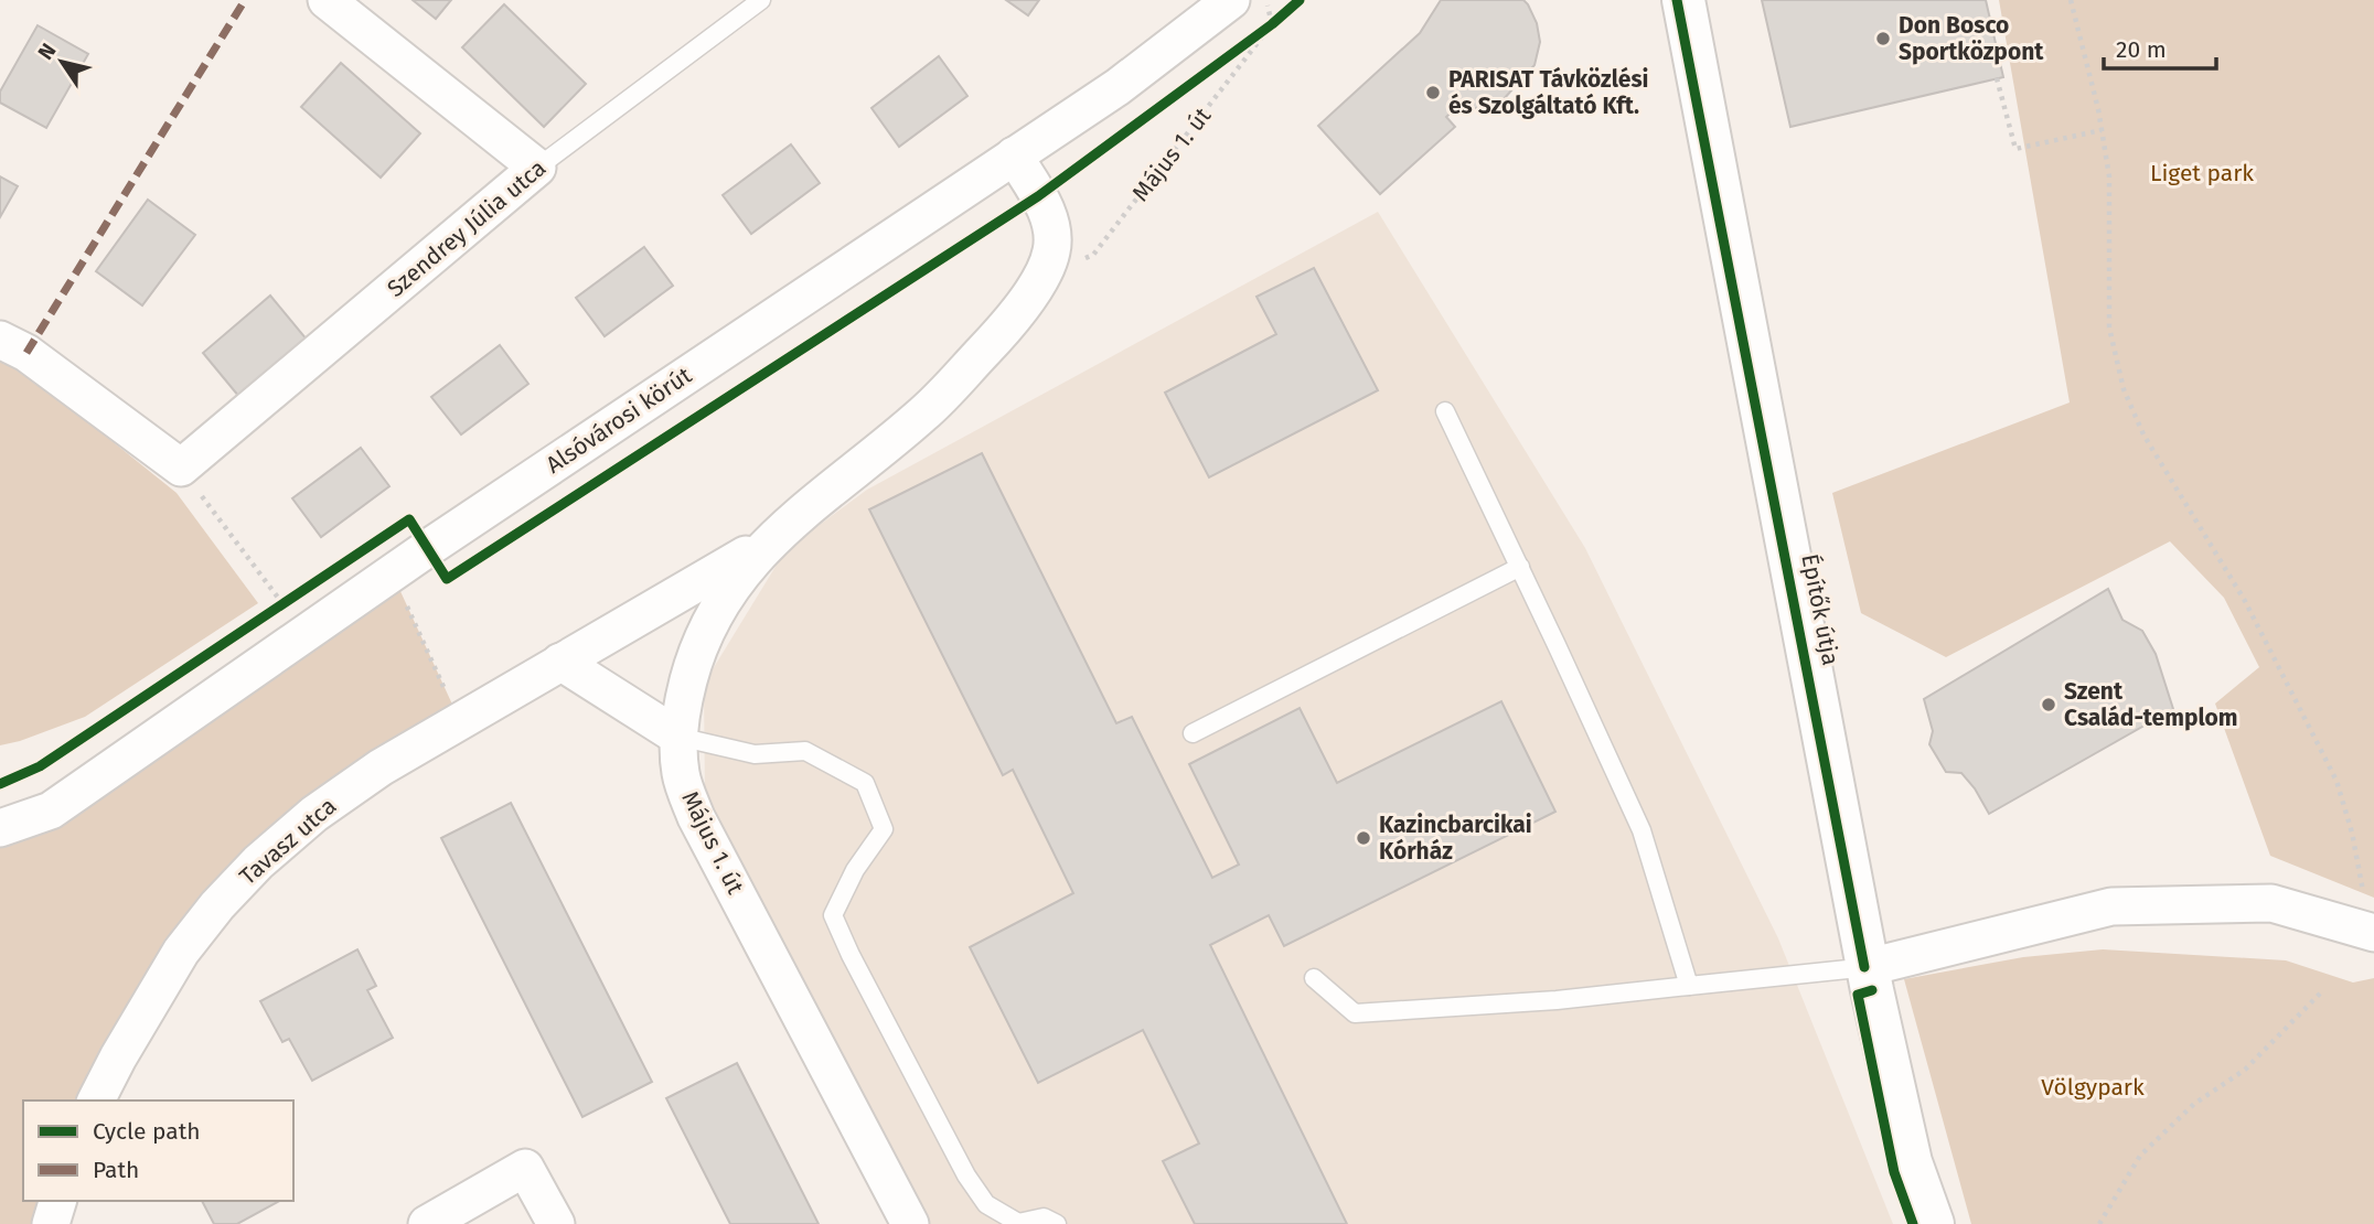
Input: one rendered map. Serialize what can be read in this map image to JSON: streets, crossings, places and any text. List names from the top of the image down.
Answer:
{
  "streets": {
    "street": [
      "Május 1. út",
      "Szendrey Júlia utca",
      "Alsóvárosi körút",
      "Építők útja",
      "Tavasz utca"
    ]
  },
  "crossings": [
    ["Május 1. út", "Alsóvárosi körút"],
    ["Május 1. út", "Tavasz utca"]
  ],
  "parks": ["Liget park", "Völgypark"],
  "places": [
    "Don Bosco Sportközpont",
    "PARISAT Távközlési és Szolgáltató Kft.",
    "Szent Család-templom",
    "Kazincbarcikai Kórház"
  ],
  "legend": ["Cycle path", "Path"],
  "scale_bar": "20 m",
  "north": "top left"
}
